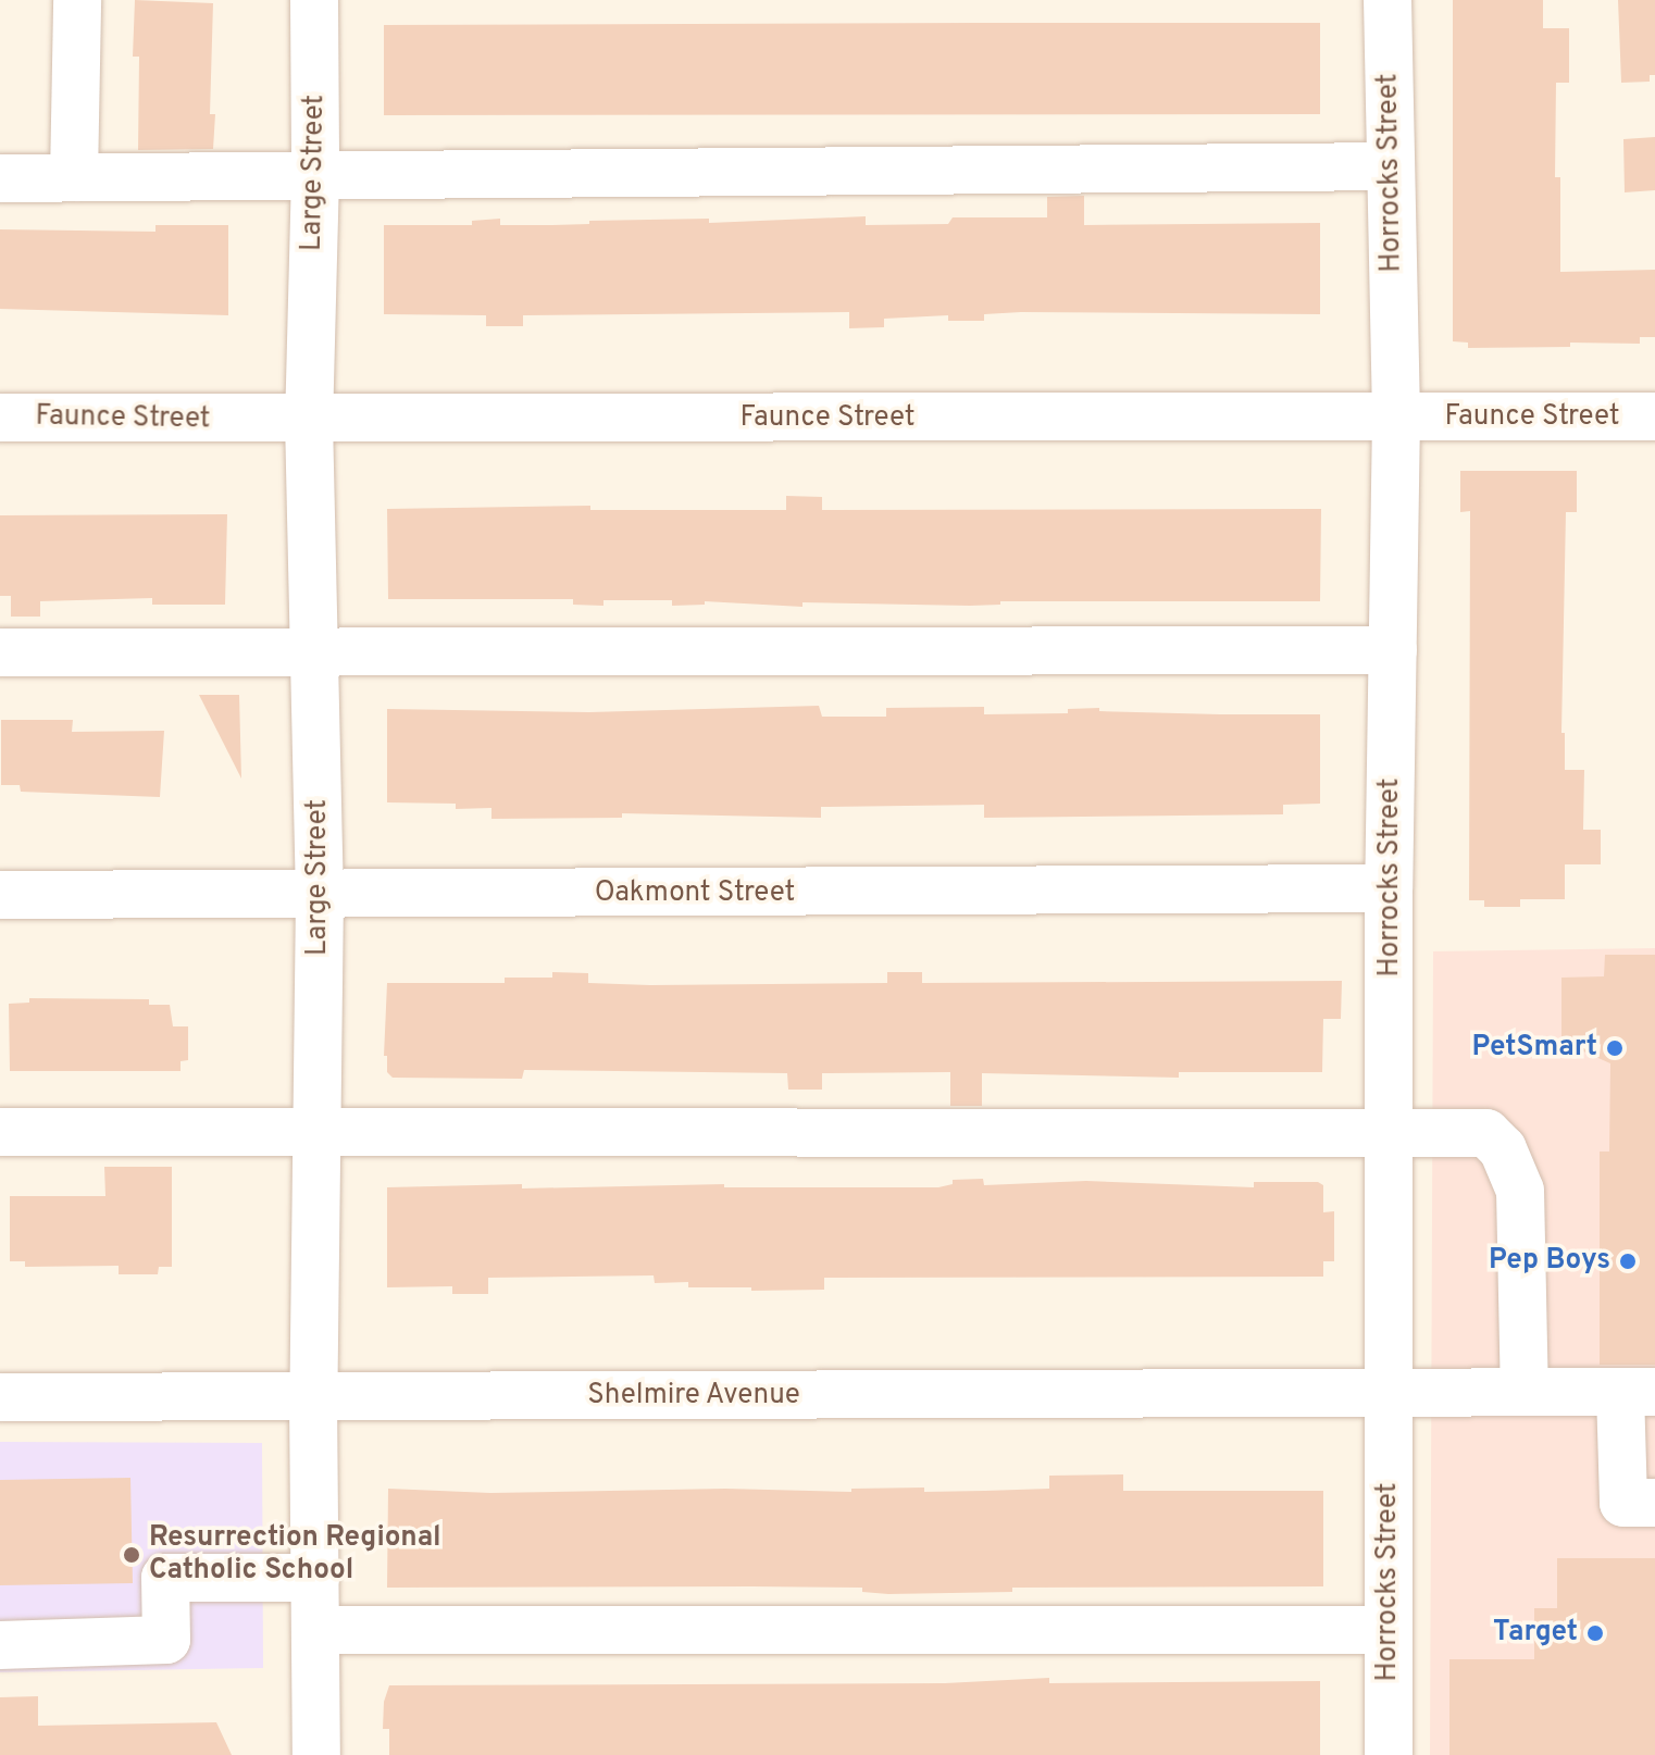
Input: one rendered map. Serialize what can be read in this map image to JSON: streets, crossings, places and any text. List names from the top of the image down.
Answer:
{
  "streets": {
    "street": [
      "Large Street",
      "Horrocks Street",
      "Faunce Street",
      "Oakmont Street",
      "Shelmire Avenue"
    ]
  },
  "crossings": [
    ["Large Street", "Faunce Street"],
    ["Large Street", "Oakmont Street"],
    ["Large Street", "Shelmire Avenue"],
    ["Horrocks Street", "Faunce Street"],
    ["Horrocks Street", "Oakmont Street"],
    ["Horrocks Street", "Shelmire Avenue"]
  ],
  "places": [
    "PetSmart",
    "Pep Boys",
    "Resurrection Regional Catholic School",
    "Target"
  ]
}
